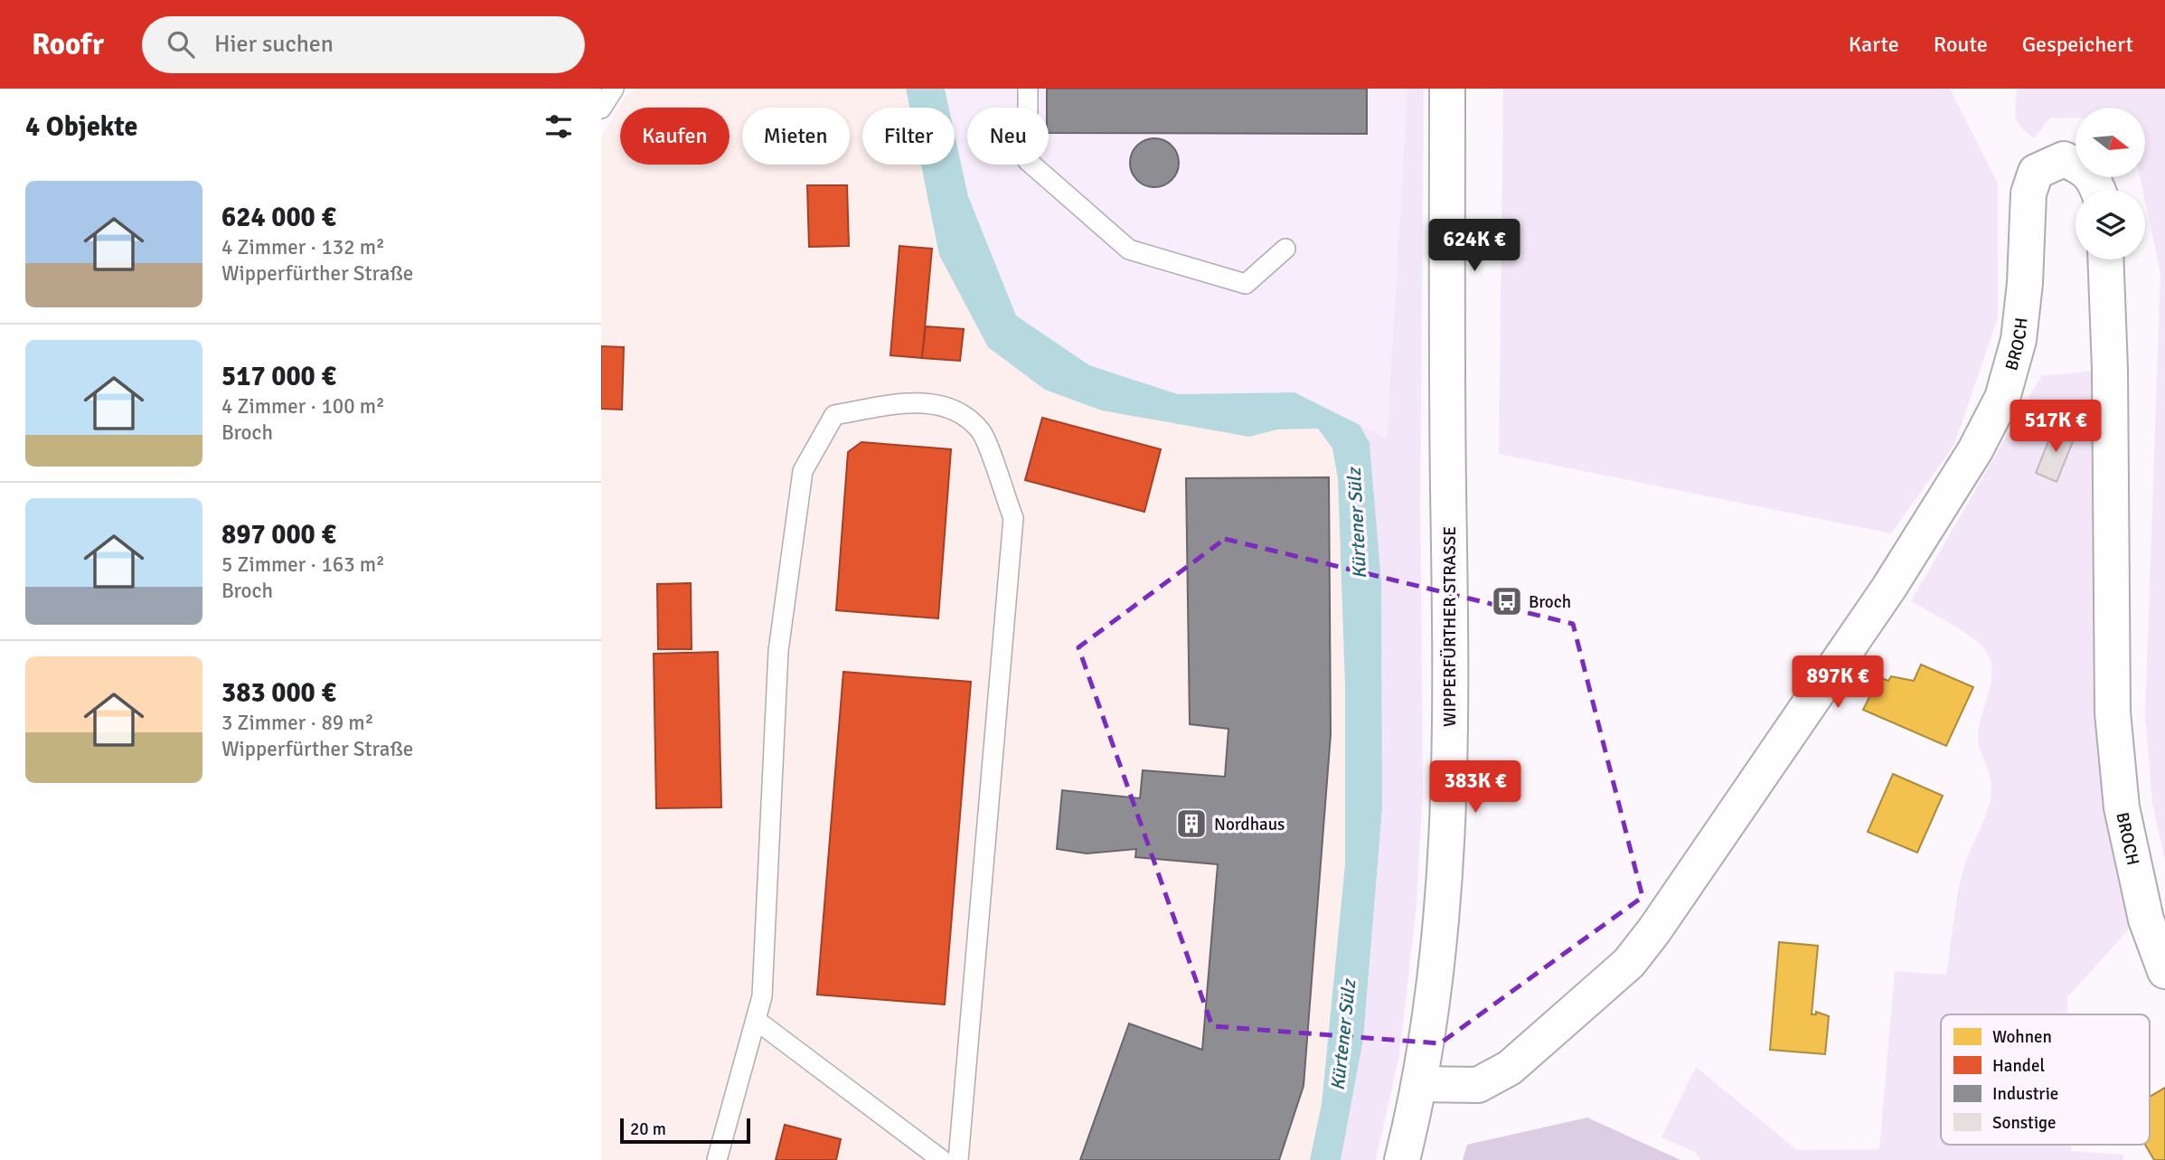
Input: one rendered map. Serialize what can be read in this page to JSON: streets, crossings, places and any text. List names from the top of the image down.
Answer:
{
  "streets": {
    "street": ["BROCH", "WIPPERFÜRTHER STRASSE"]
  },
  "crossings": [
    ["BROCH", "WIPPERFÜRTHER STRASSE"]
  ],
  "water": ["Kürtener Sülz"],
  "places": {
    "bus stop": ["Broch"],
    "building": ["Nordhaus"]
  },
  "legend": [
    "Wohnen",
    "Handel",
    "Industrie",
    "Sonstige"
  ],
  "scale_bar": "20 m",
  "north": "right",
  "page": {
    "header": "Roofr",
    "search": "Hier suchen",
    "nav": ["Karte", "Route", "Gespeichert"],
    "heading": "4 Objekte",
    "chip": [
      "Kaufen",
      "Mieten",
      "Filter",
      "Neu"
    ],
    "list": [
      {
        "name": "624 000 €",
        "note": "4 Zimmer · 132 m² · Wipperfürther Straße"
      },
      {
        "name": "517 000 €",
        "note": "4 Zimmer · 100 m² · Broch"
      },
      {
        "name": "897 000 €",
        "note": "5 Zimmer · 163 m² · Broch"
      },
      {
        "name": "383 000 €",
        "note": "3 Zimmer · 89 m² · Wipperfürther Straße"
      }
    ],
    "price": [
      "624K €",
      "517K €",
      "897K €",
      "383K €"
    ],
    "scale": "20 m"
  }
}
